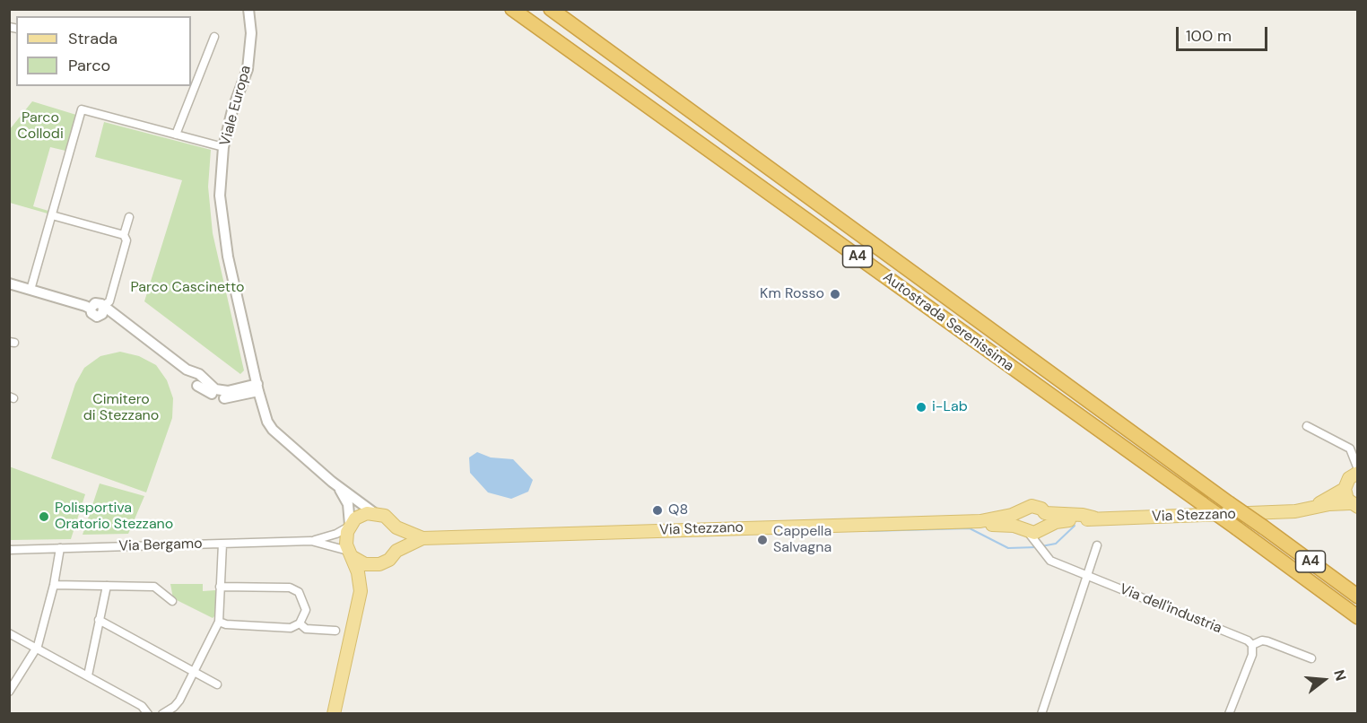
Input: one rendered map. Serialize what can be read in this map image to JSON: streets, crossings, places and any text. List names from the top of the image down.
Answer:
{
  "streets": {
    "highway": ["A4", "Autostrada Serenissima"],
    "main road": ["Via Stezzano"],
    "street": ["Viale Europa", "Via Bergamo", "Via dell'industria"]
  },
  "crossings": [
    ["Via Stezzano", "Via Bergamo"],
    ["Via Stezzano", "Via dell'industria"]
  ],
  "parks": ["Parco Collodi", "Parco Cascinetto", "Cimitero di Stezzano"],
  "places": [
    "Km Rosso",
    "i-Lab",
    "Q8",
    "Polisportiva Oratorio Stezzano",
    "Cappella Salvagna"
  ],
  "legend": ["Strada", "Parco"],
  "scale_bar": "100 m",
  "north": "right"
}
